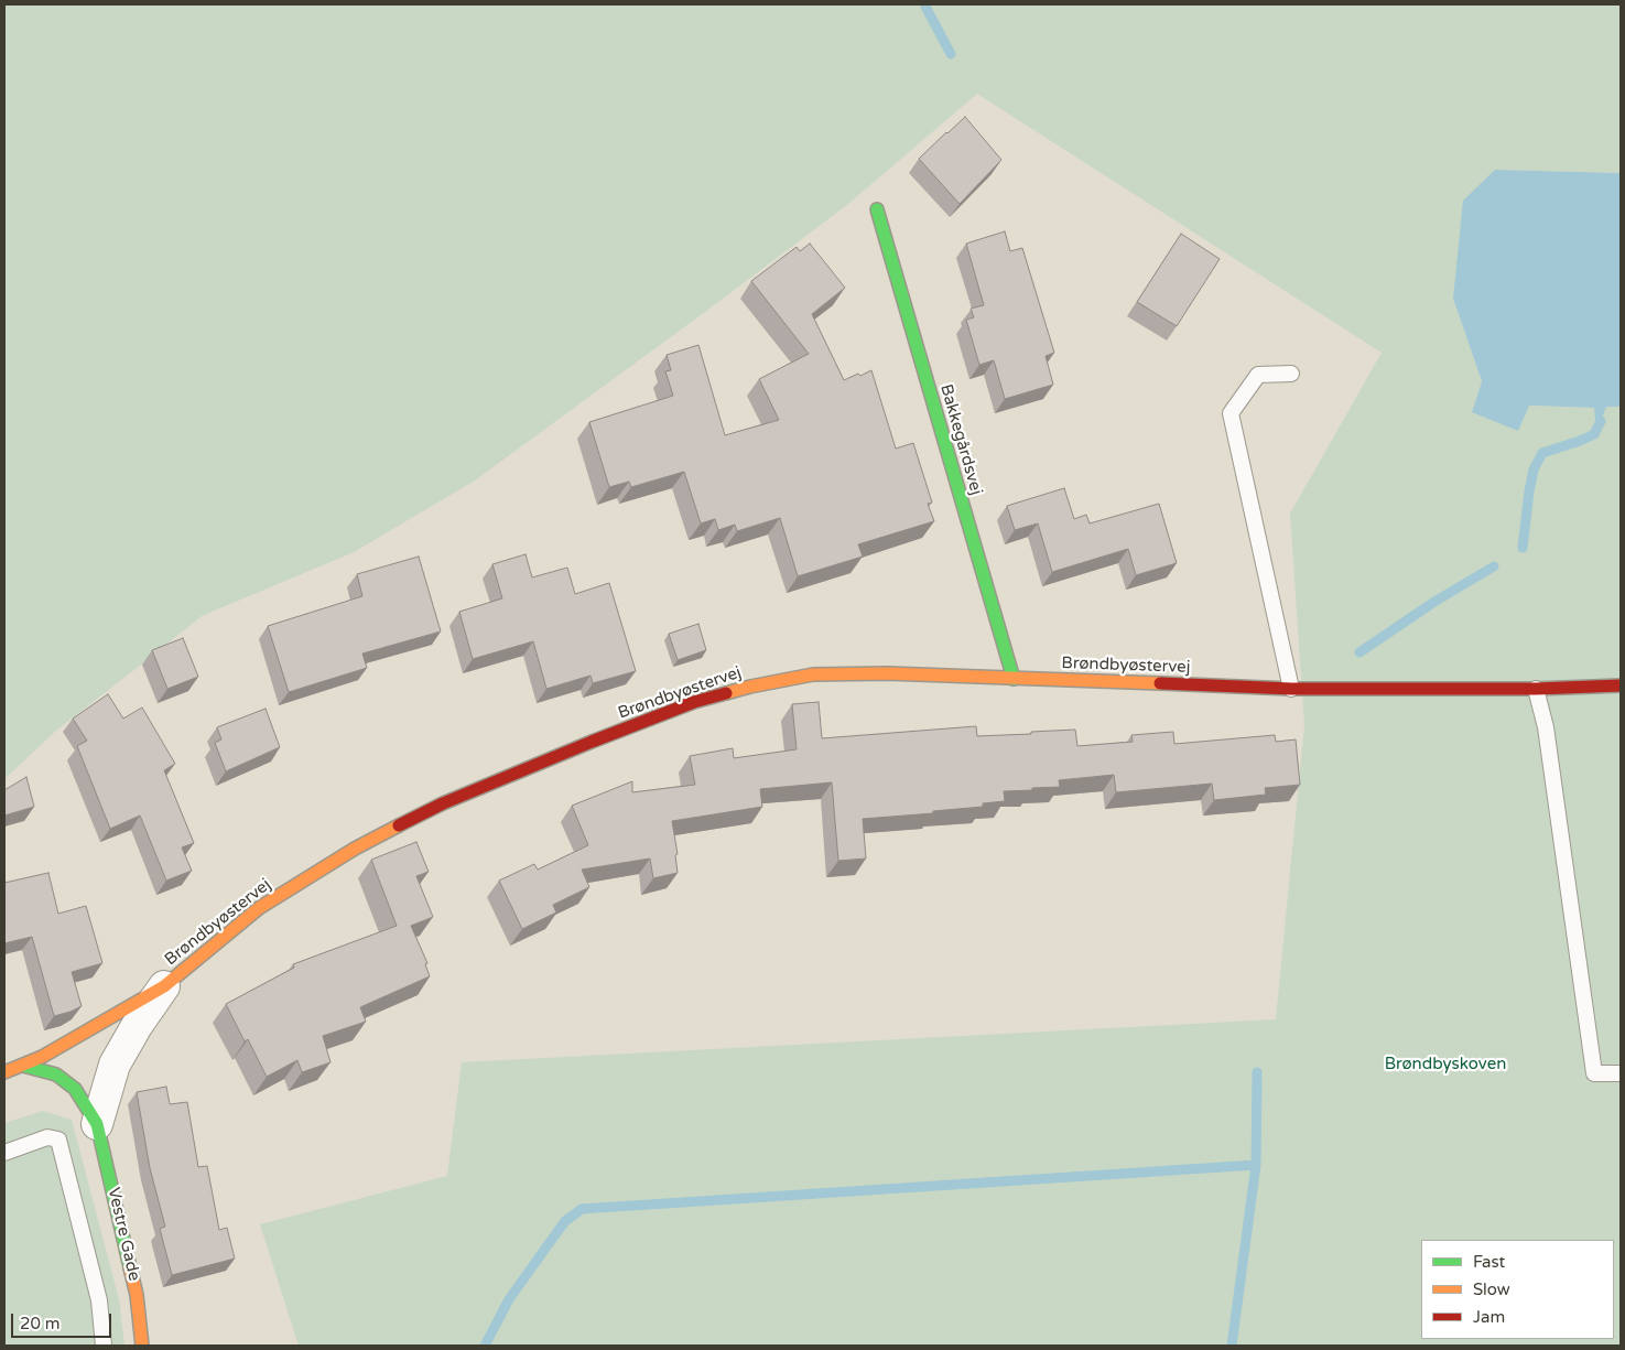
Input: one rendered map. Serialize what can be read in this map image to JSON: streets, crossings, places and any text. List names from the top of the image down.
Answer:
{
  "streets": {
    "street": ["Bakkegårdsvej", "Brøndbyøstervej", "Vestre Gade"]
  },
  "crossings": [
    ["Bakkegårdsvej", "Brøndbyøstervej"],
    ["Brøndbyøstervej", "Vestre Gade"]
  ],
  "parks": ["Brøndbyskoven"],
  "legend": ["Fast", "Slow", "Jam"],
  "scale_bar": "20 m"
}
